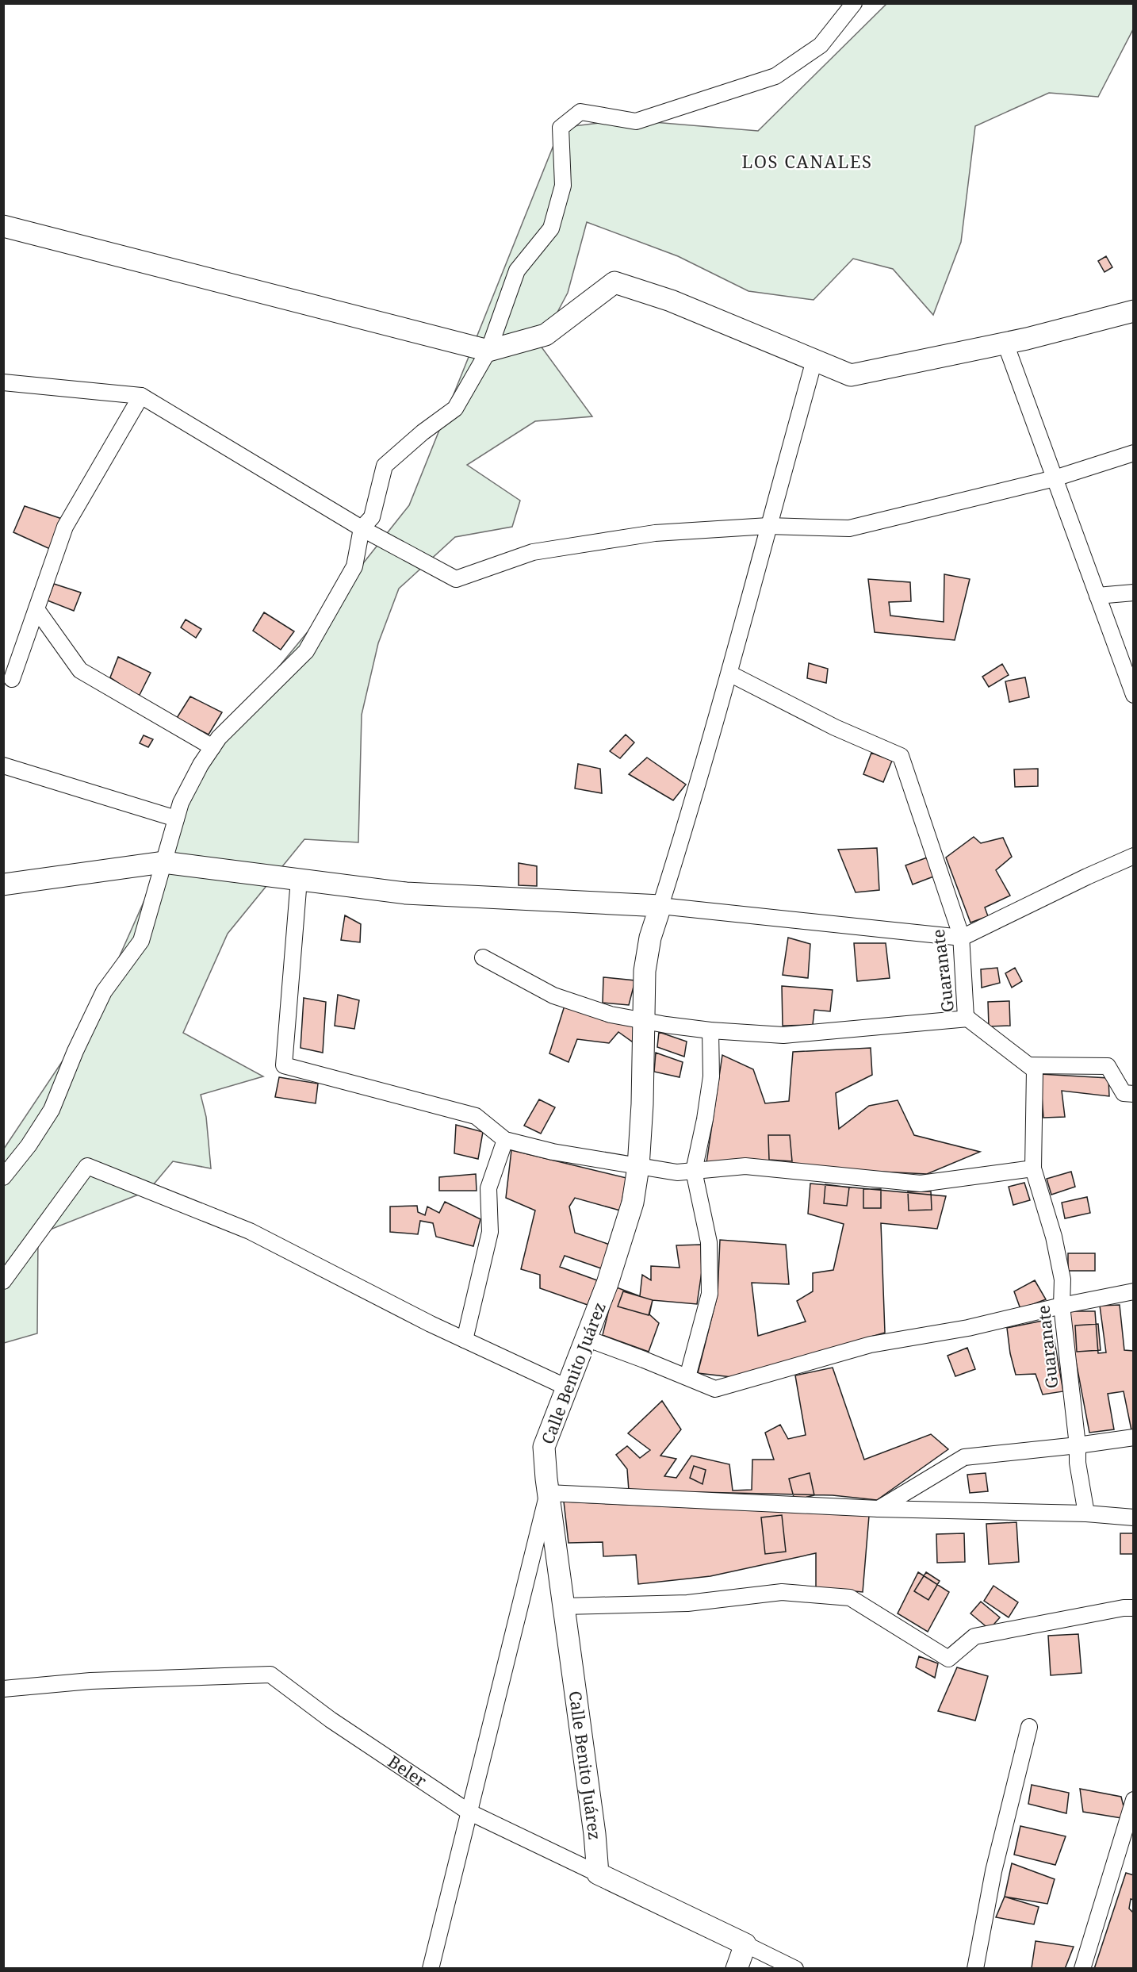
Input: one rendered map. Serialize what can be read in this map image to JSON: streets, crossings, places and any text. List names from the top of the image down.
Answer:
{
  "streets": {
    "main road": ["Calle Benito Juárez", "Beler"],
    "street": ["Guaranate"]
  },
  "crossings": [
    ["Calle Benito Juárez", "Beler"]
  ],
  "districts": ["LOS CANALES"]
}
